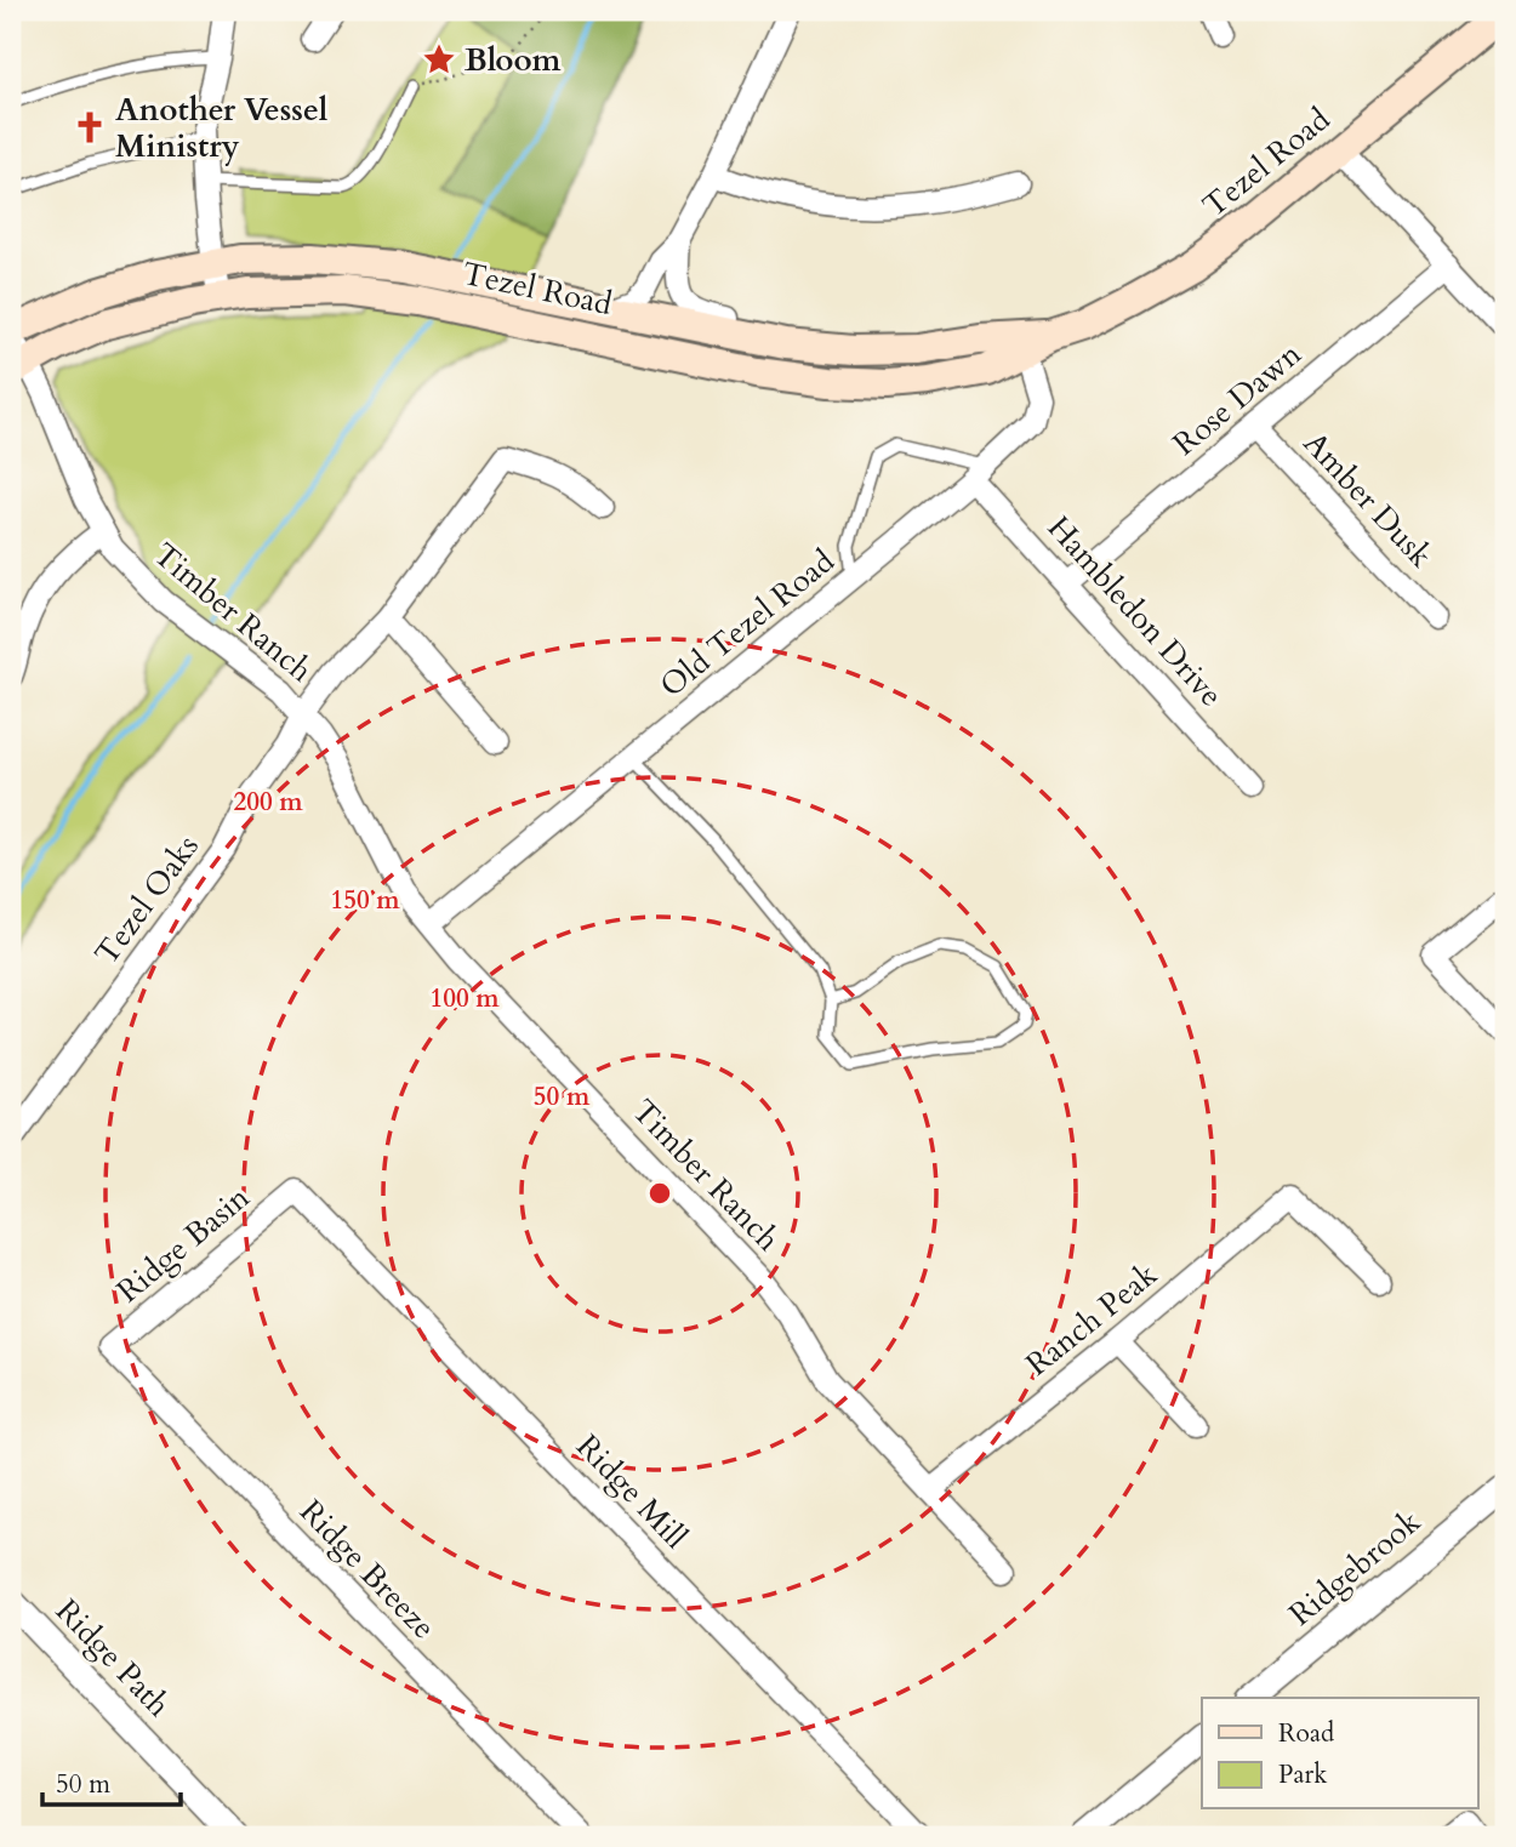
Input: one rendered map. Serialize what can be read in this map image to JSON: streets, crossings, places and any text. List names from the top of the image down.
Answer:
{
  "streets": {
    "main road": ["Tezel Road"],
    "street": [
      "Rose Dawn",
      "Amber Dusk",
      "Hambledon Drive",
      "Timber Ranch",
      "Old Tezel Road",
      "Tezel Oaks",
      "Ridge Basin",
      "Ranch Peak",
      "Ridge Mill",
      "Ridgebrook",
      "Ridge Breeze",
      "Ridge Path"
    ]
  },
  "crossings": [
    ["Tezel Road", "Timber Ranch"],
    ["Tezel Road", "Old Tezel Road"],
    ["Rose Dawn", "Amber Dusk"],
    ["Rose Dawn", "Hambledon Drive"],
    ["Hambledon Drive", "Old Tezel Road"],
    ["Timber Ranch", "Old Tezel Road"],
    ["Timber Ranch", "Tezel Oaks"],
    ["Timber Ranch", "Ranch Peak"],
    ["Ridge Basin", "Ridge Mill"],
    ["Ridge Basin", "Ridge Breeze"]
  ],
  "places": {
    "place": ["Bloom"],
    "church": ["Another Vessel Ministry"]
  },
  "legend": ["Road", "Park"],
  "scale_bar": "50 m",
  "rings": [
    "200 m",
    "150 m",
    "100 m",
    "50 m"
  ]
}
